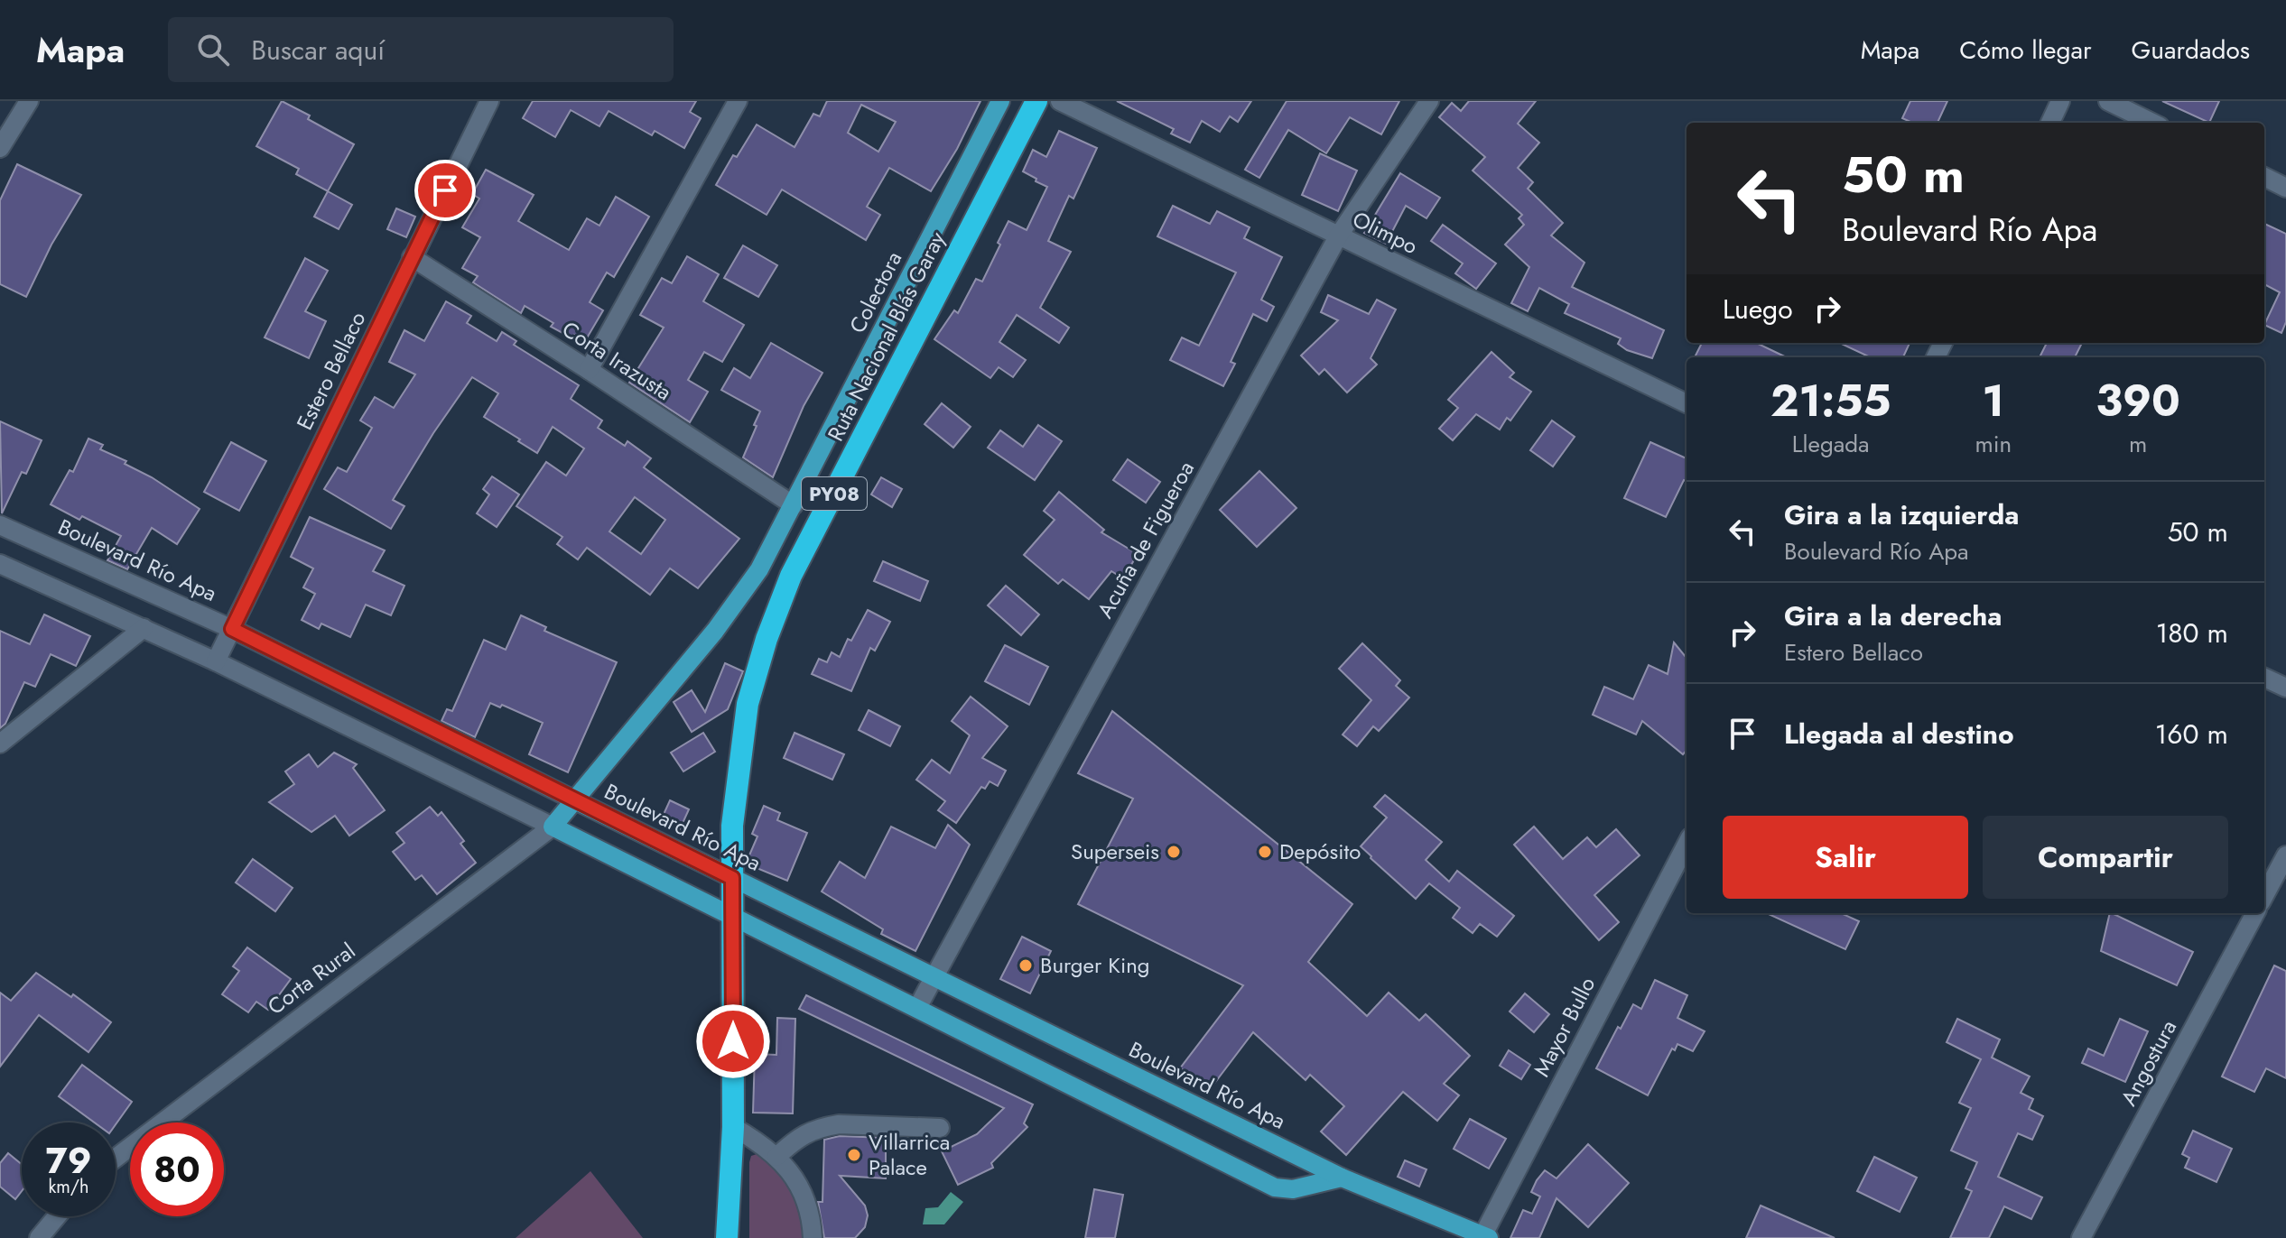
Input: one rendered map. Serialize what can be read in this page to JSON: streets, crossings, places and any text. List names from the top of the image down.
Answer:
{
  "streets": {
    "highway": ["Ruta Nacional Blás Garay", "PY08"],
    "main road": ["Colectora", "Boulevard Río Apa"],
    "street": [
      "Olimpo",
      "Corta Irazusta",
      "Estero Bellaco",
      "Acuña de Figueroa",
      "Corta Rural",
      "Mayor Bullo",
      "Angostura"
    ]
  },
  "crossings": [
    ["Olimpo", "Acuña de Figueroa"],
    ["Colectora", "Corta Irazusta"],
    ["Colectora", "Boulevard Río Apa"],
    ["Colectora", "Corta Rural"],
    ["Ruta Nacional Blás Garay", "Boulevard Río Apa"],
    ["Corta Irazusta", "Estero Bellaco"],
    ["Estero Bellaco", "Boulevard Río Apa"],
    ["Acuña de Figueroa", "Boulevard Río Apa"],
    ["Boulevard Río Apa", "Mayor Bullo"]
  ],
  "places": [
    "Superseis",
    "Depósito",
    "Burger King",
    "Villarrica Palace"
  ],
  "page": {
    "header": "Mapa",
    "search": "Buscar aquí",
    "nav": ["Mapa", "Cómo llegar", "Guardados"],
    "turn": ["50 m", "Boulevard Río Apa"],
    "then": "Luego",
    "eta": [
      "21:55",
      "Llegada",
      "1",
      "min",
      "390",
      "m"
    ],
    "list": [
      {
        "name": "Gira a la izquierda",
        "note": "Boulevard Río Apa",
        "value": "50 m"
      },
      {
        "name": "Gira a la derecha",
        "note": "Estero Bellaco",
        "value": "180 m"
      },
      {
        "name": "Llegada al destino",
        "value": "160 m"
      }
    ],
    "buttons": ["Salir", "Compartir"],
    "speed": "79 km/h",
    "limit": "80"
  }
}
